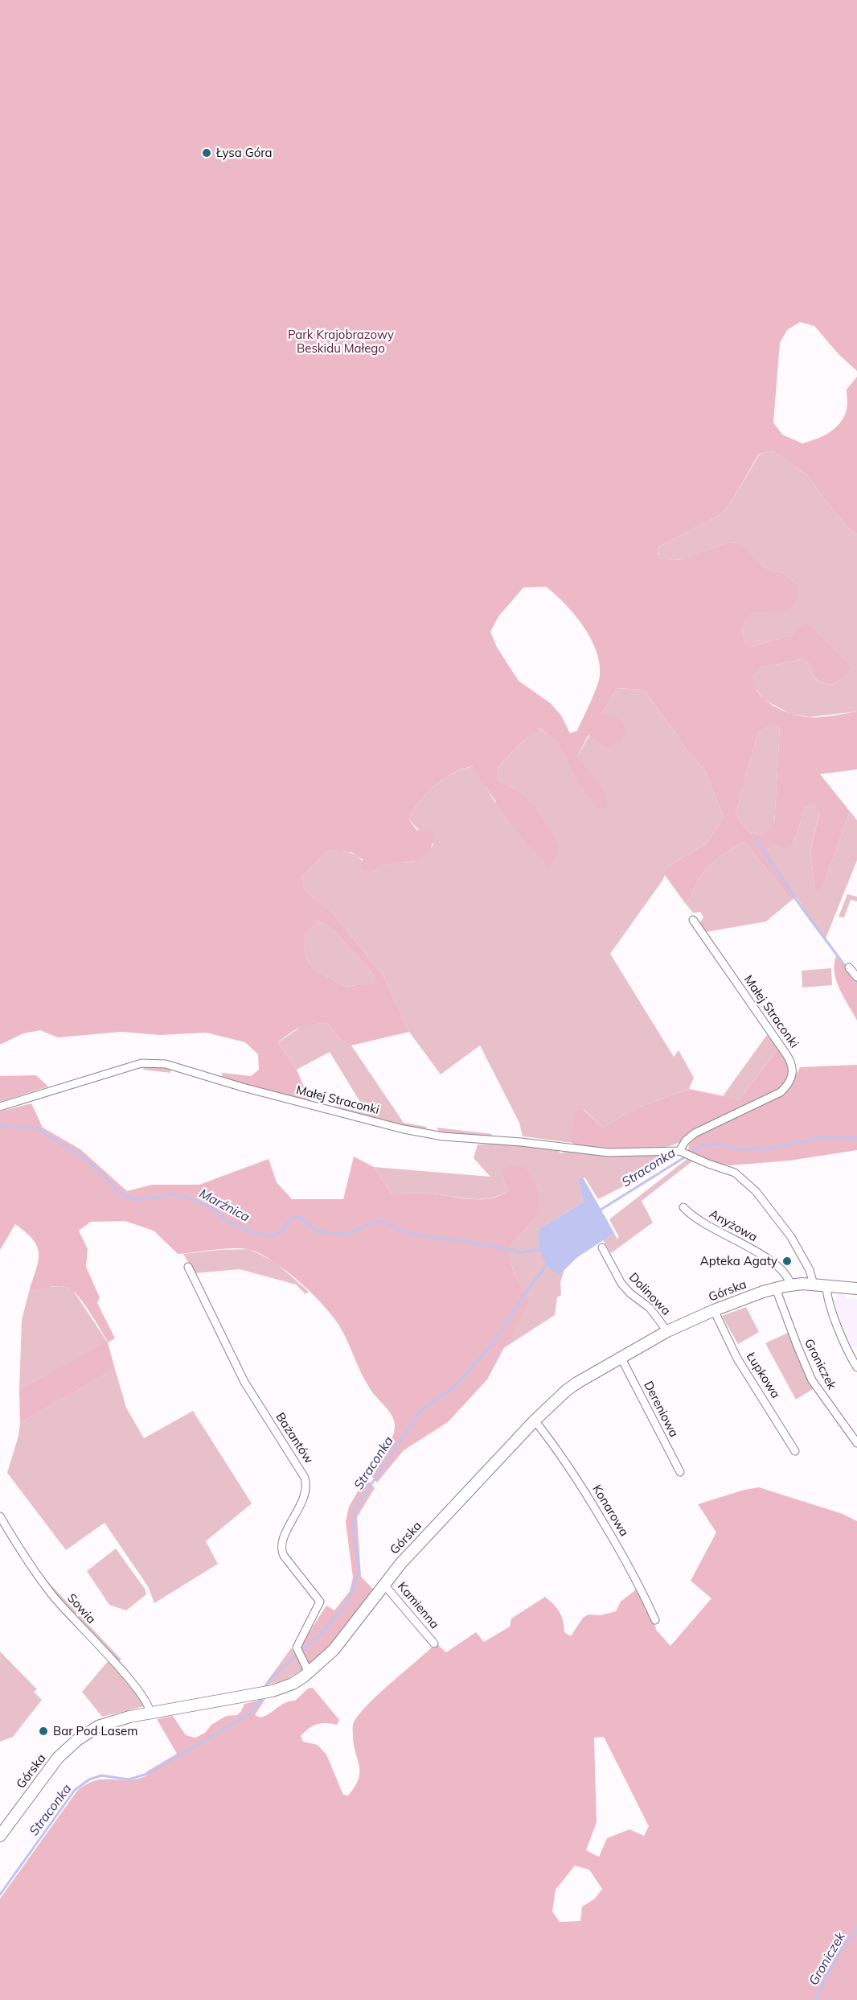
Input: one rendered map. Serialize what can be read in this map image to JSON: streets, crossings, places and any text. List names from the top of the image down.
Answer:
{
  "streets": {
    "street": [
      "Małej Straconki",
      "Anyżowa",
      "Górska",
      "Dolinowa",
      "Groniczek",
      "Łupkowa",
      "Dereniowa",
      "Bażantów",
      "Konarowa",
      "Kamienna",
      "Sowia"
    ]
  },
  "crossings": [
    ["Małej Straconki", "Górska"],
    ["Anyżowa", "Górska"],
    ["Górska", "Dolinowa"],
    ["Górska", "Groniczek"],
    ["Górska", "Łupkowa"],
    ["Górska", "Dereniowa"],
    ["Górska", "Bażantów"],
    ["Górska", "Konarowa"],
    ["Górska", "Kamienna"],
    ["Górska", "Sowia"]
  ],
  "water": ["Straconka", "Marźnica", "Groniczek"],
  "parks": ["Park Krajobrazowy Beskidu Małego"],
  "places": ["Łysa Góra", "Apteka Agaty", "Bar Pod Lasem"]
}
